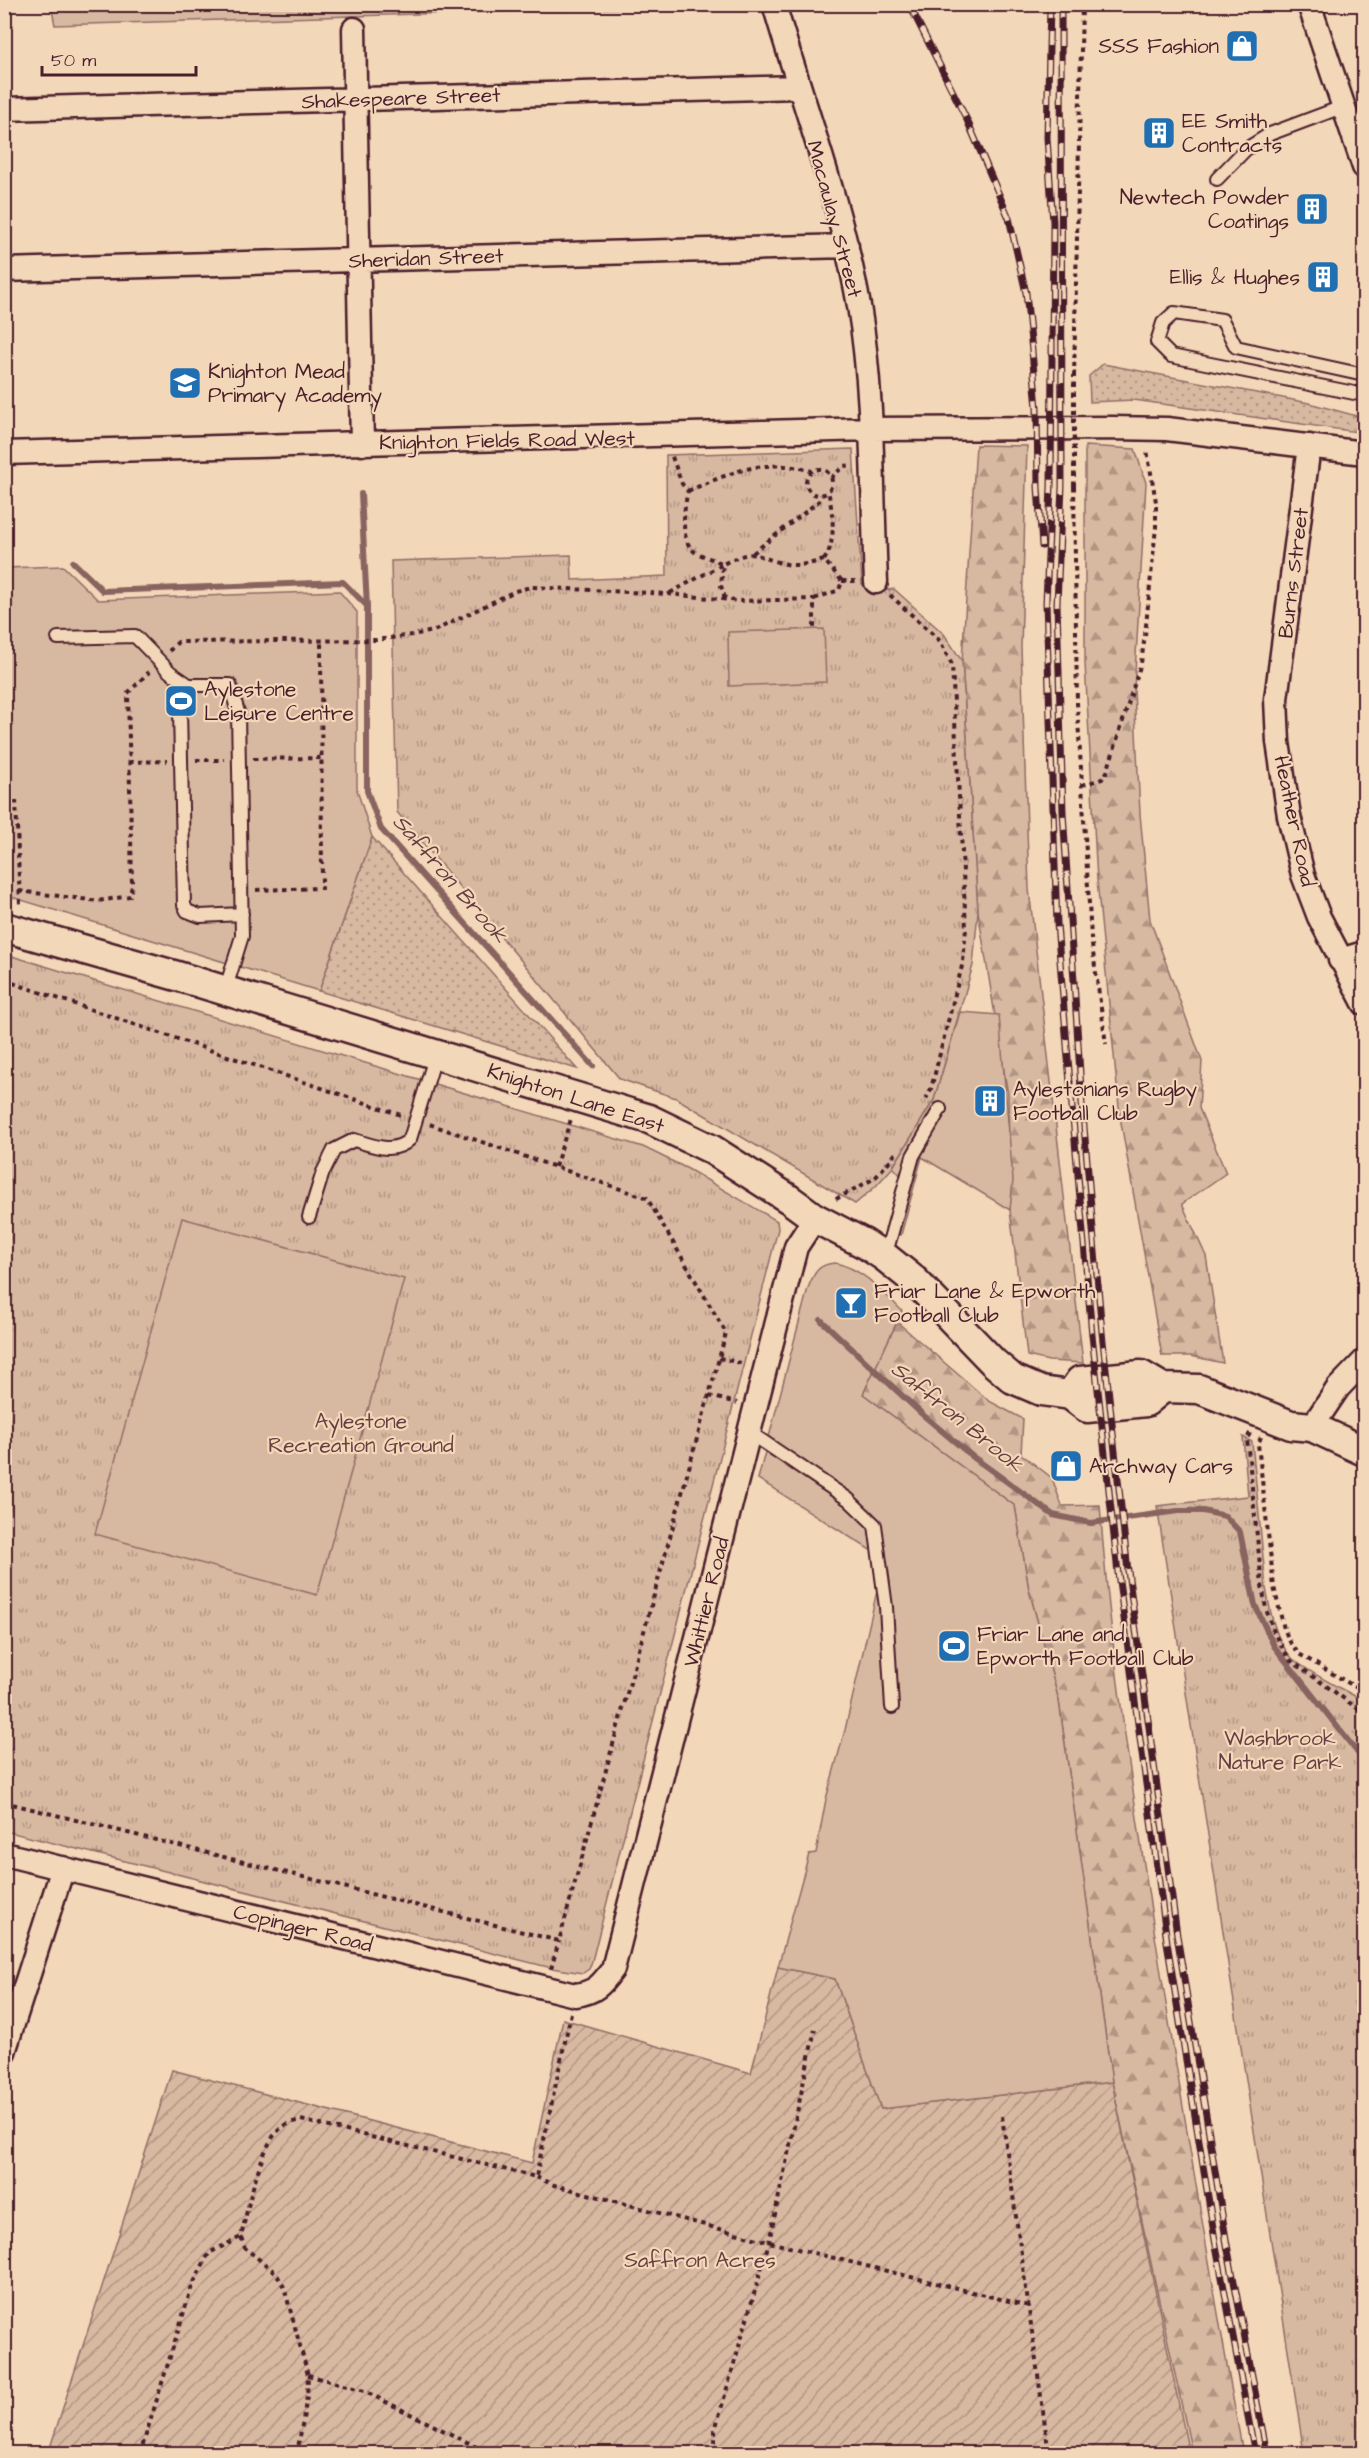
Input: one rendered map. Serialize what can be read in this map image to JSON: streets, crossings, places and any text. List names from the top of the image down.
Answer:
{
  "streets": {
    "street": [
      "Shakespeare Street",
      "Macaulay Street",
      "Sheridan Street",
      "Knighton Fields Road West",
      "Burns Street",
      "Heather Road",
      "Knighton Lane East",
      "Whittier Road",
      "Copinger Road"
    ]
  },
  "crossings": [
    ["Shakespeare Street", "Macaulay Street"],
    ["Macaulay Street", "Sheridan Street"],
    ["Macaulay Street", "Knighton Fields Road West"],
    ["Knighton Fields Road West", "Burns Street"],
    ["Burns Street", "Heather Road"],
    ["Knighton Lane East", "Whittier Road"],
    ["Whittier Road", "Copinger Road"]
  ],
  "water": ["Saffron Brook"],
  "parks": ["Aylestone Recreation Ground", "Washbrook Nature Park", "Saffron Acres"],
  "places": {
    "shop": ["SSS Fashion", "Archway Cars"],
    "building": [
      "EE Smith Contracts",
      "Newtech Powder Coatings",
      "Ellis & Hughes",
      "Aylestonians Rugby Football Club"
    ],
    "school or university": ["Knighton Mead Primary Academy"],
    "sports": ["Aylestone Leisure Centre", "Friar Lane and Epworth Football Club"],
    "bar": ["Friar Lane & Epworth Football Club"]
  },
  "scale_bar": "50 m"
}
